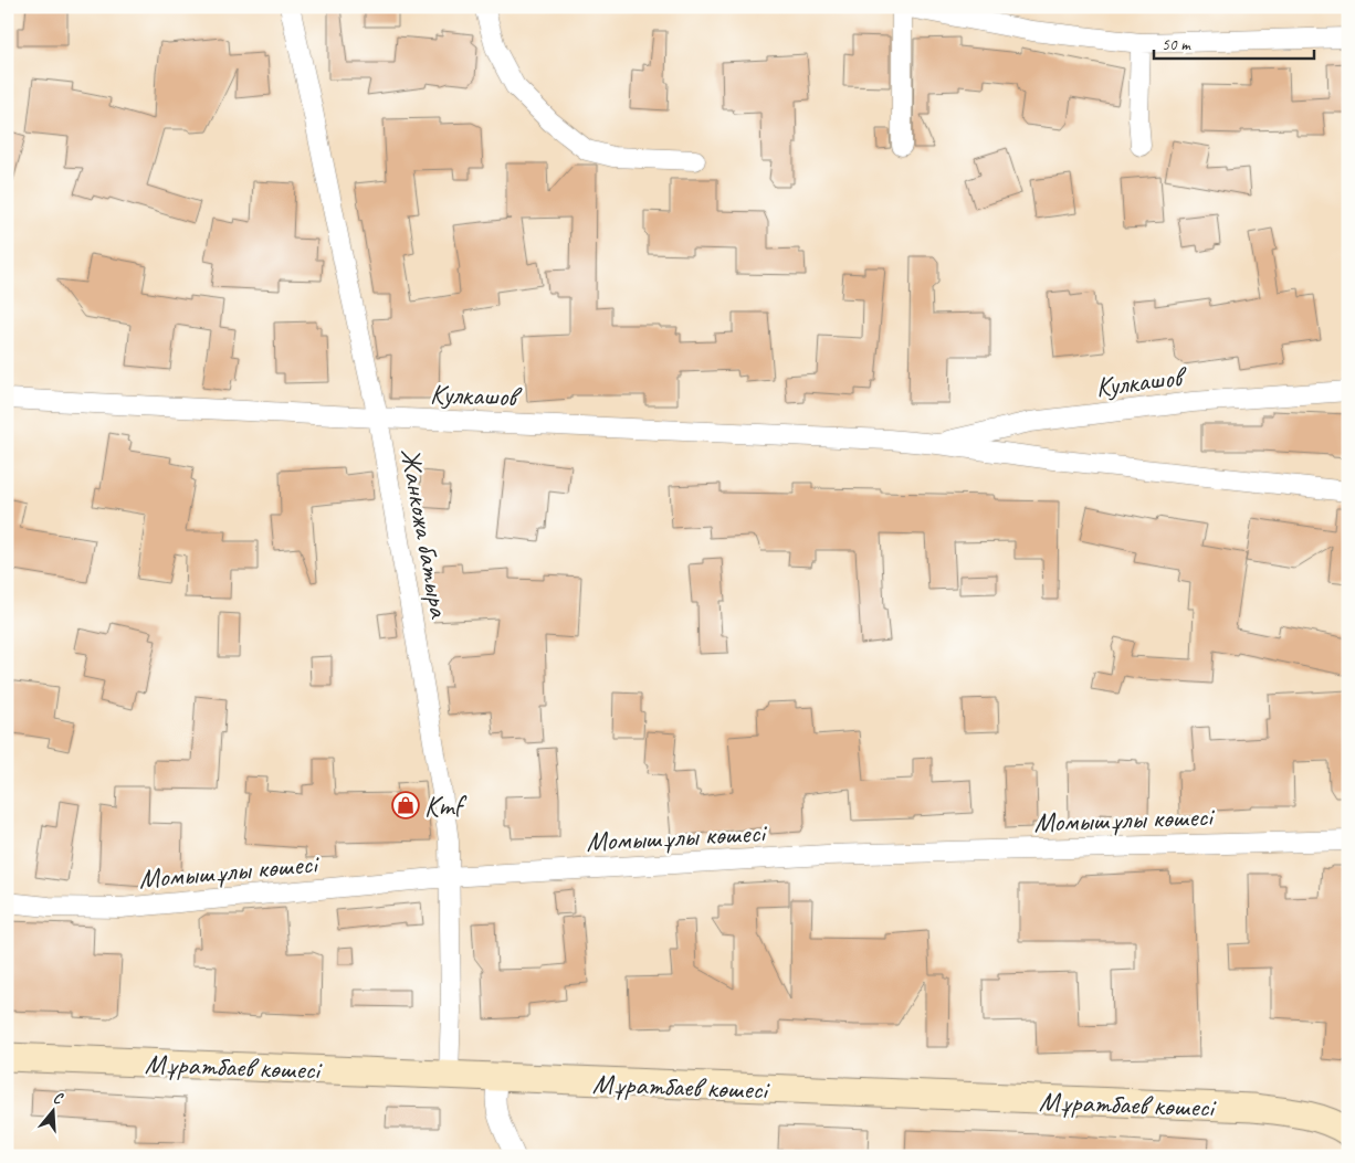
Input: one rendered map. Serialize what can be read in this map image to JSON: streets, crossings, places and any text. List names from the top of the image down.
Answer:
{
  "streets": {
    "street": [
      "Кулкашов",
      "Жанкожа батыра",
      "Момышұлы көшесі",
      "Мұратбаев көшесі"
    ]
  },
  "crossings": [
    ["Кулкашов", "Жанкожа батыра"],
    ["Жанкожа батыра", "Момышұлы көшесі"],
    ["Жанкожа батыра", "Мұратбаев көшесі"]
  ],
  "places": {
    "shop": ["Kmf"]
  },
  "scale_bar": "50 m",
  "north": "top"
}
